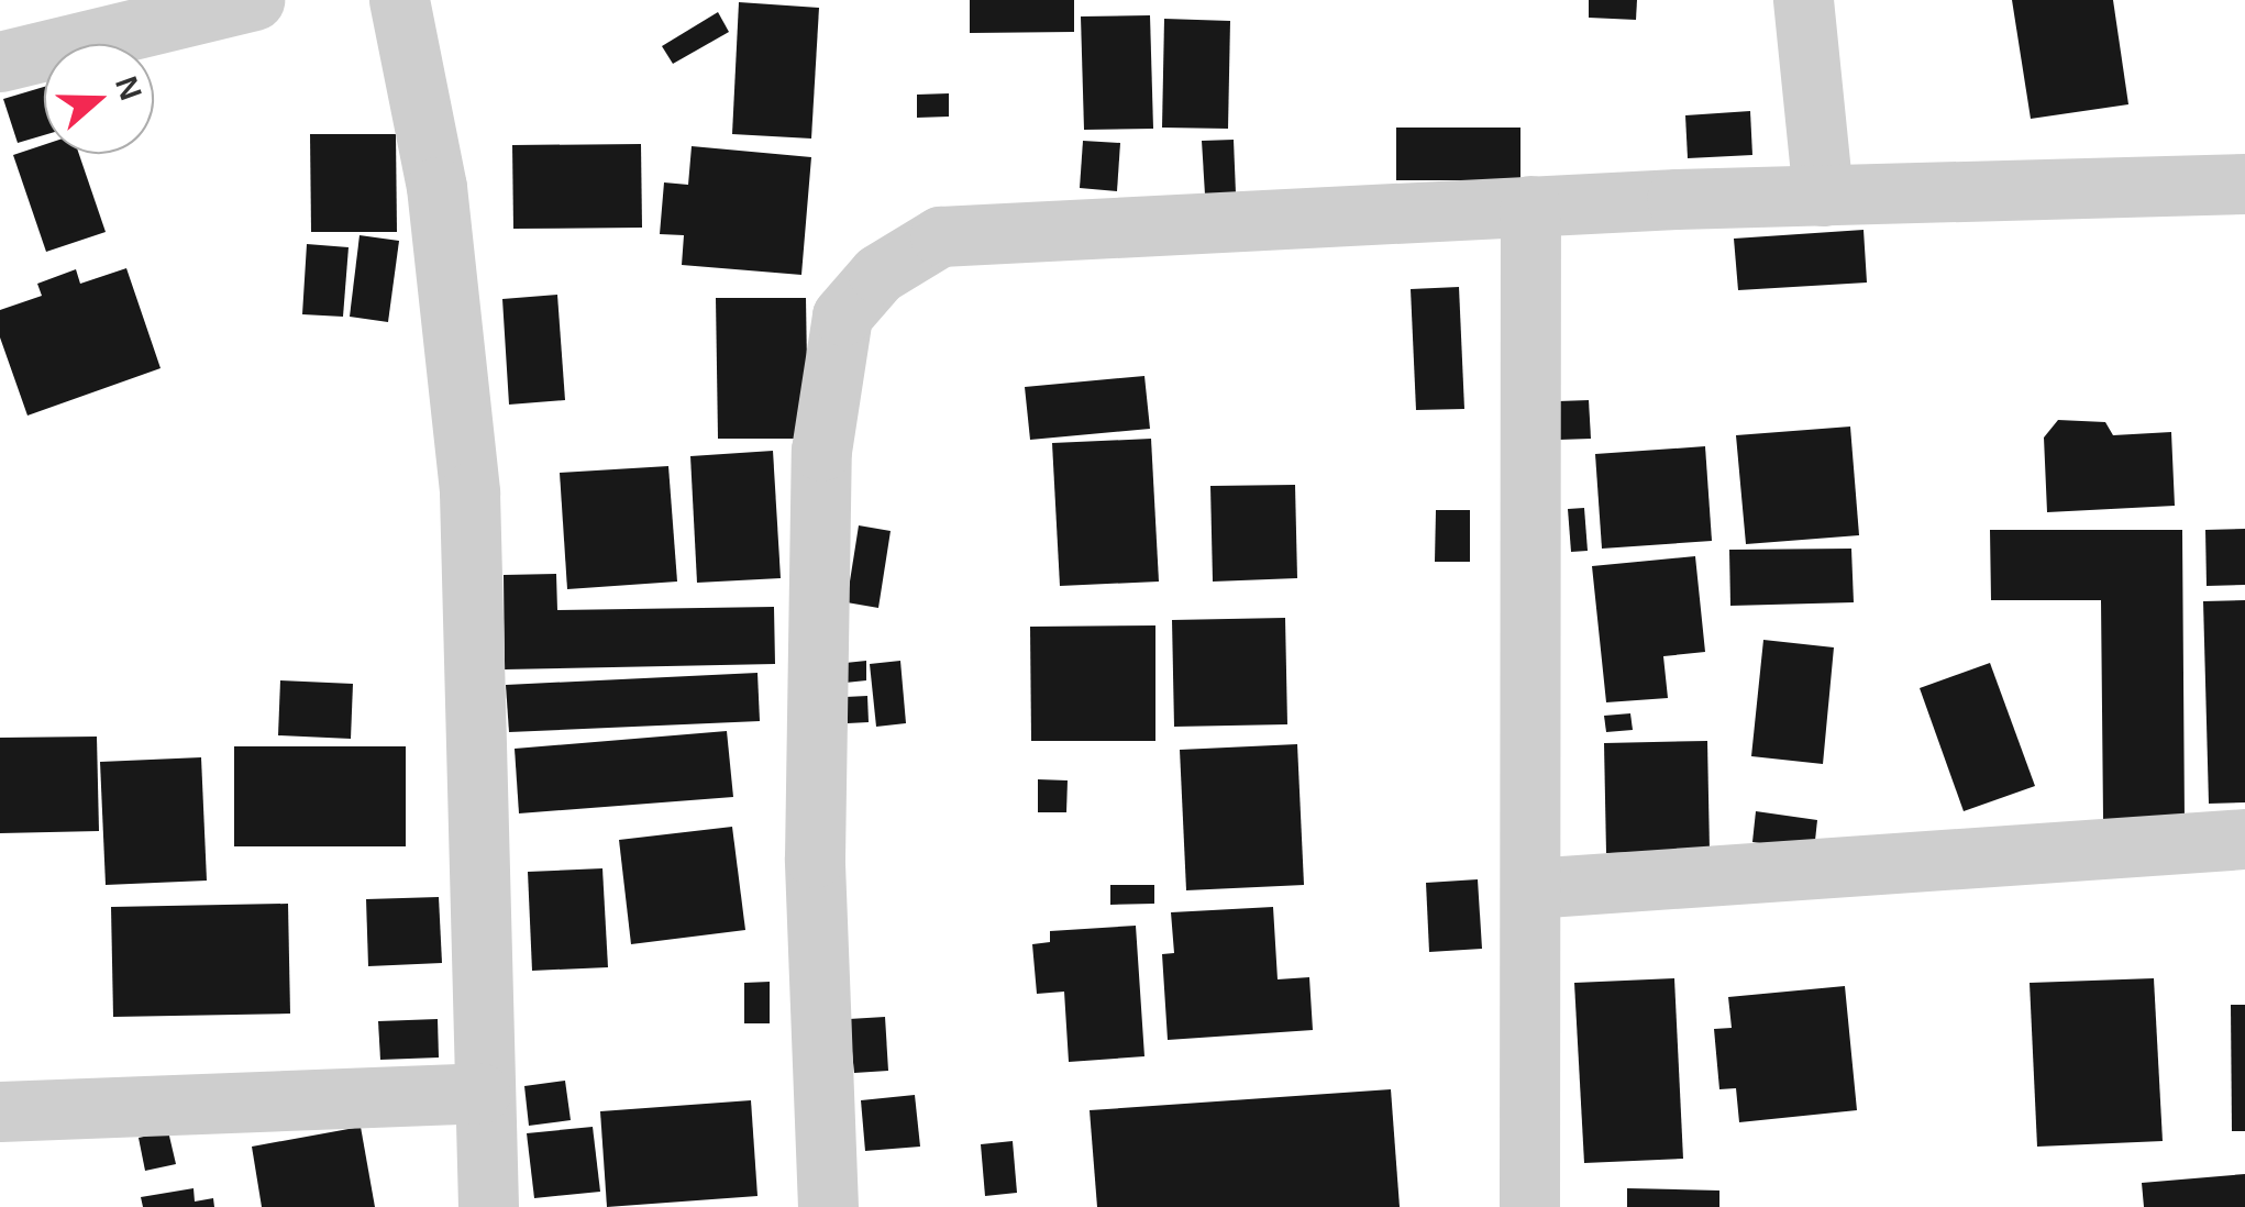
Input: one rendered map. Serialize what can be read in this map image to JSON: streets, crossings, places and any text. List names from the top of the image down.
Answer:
{
  "north": "right"
}
